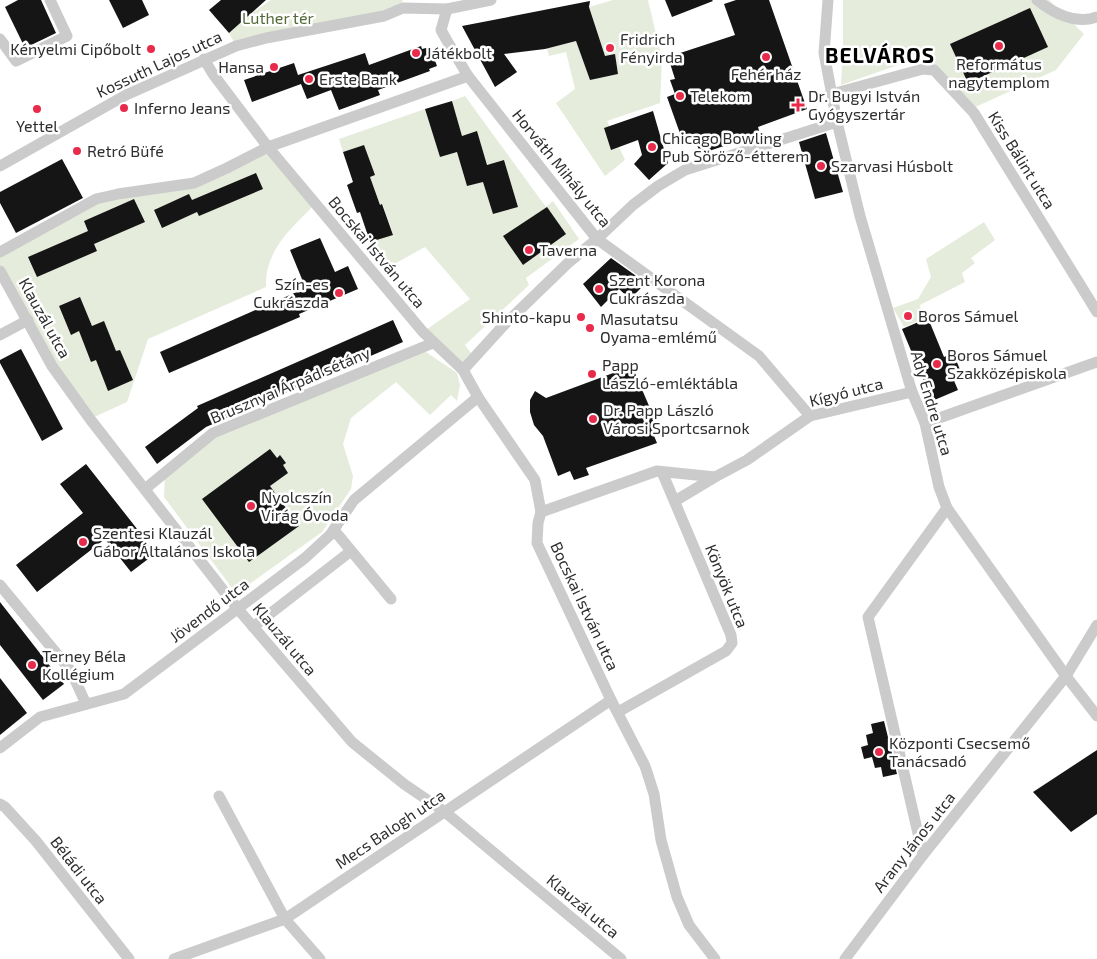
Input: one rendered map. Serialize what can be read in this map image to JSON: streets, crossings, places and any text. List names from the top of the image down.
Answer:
{
  "streets": {
    "street": [
      "Kossuth Lajos utca",
      "Kiss Bálint utca",
      "Horváth Mihály utca",
      "Bocskai István utca",
      "Klauzál utca",
      "Brusznyai Árpád sétány",
      "Kígyó utca",
      "Ady Endre utca",
      "Könyök utca",
      "Jövendő utca",
      "Mecs Balogh utca",
      "Arany János utca",
      "Béládi utca"
    ]
  },
  "crossings": [
    ["Kossuth Lajos utca", "Horváth Mihály utca"],
    ["Kossuth Lajos utca", "Bocskai István utca"],
    ["Kiss Bálint utca", "Ady Endre utca"],
    ["Horváth Mihály utca", "Kígyó utca"],
    ["Bocskai István utca", "Brusznyai Árpád sétány"],
    ["Bocskai István utca", "Könyök utca"],
    ["Bocskai István utca", "Jövendő utca"],
    ["Bocskai István utca", "Mecs Balogh utca"],
    ["Klauzál utca", "Brusznyai Árpád sétány"],
    ["Klauzál utca", "Jövendő utca"],
    ["Klauzál utca", "Mecs Balogh utca"],
    ["Kígyó utca", "Ady Endre utca"],
    ["Kígyó utca", "Könyök utca"],
    ["Ady Endre utca", "Arany János utca"]
  ],
  "districts": ["BELVÁROS"],
  "parks": ["Luther tér"],
  "places": {
    "other": [
      "Református nagytemplom",
      "Fridrich Fényirda",
      "Kényelmi Cipőbolt",
      "Játékbolt",
      "Fehér ház",
      "Hansa",
      "Erste Bank",
      "Telekom",
      "Inferno Jeans",
      "Yettel",
      "Chicago Bowling Pub Söröző-étterem",
      "Retró Büfé",
      "Szarvasi Húsbolt",
      "Taverna",
      "Szent Korona Cukrászda",
      "Szín-es Cukrászda",
      "Boros Sámuel",
      "Shinto-kapu",
      "Masutatsu Oyama-emlémű",
      "Boros Sámuel Szakközépiskola",
      "Papp László-emléktábla",
      "Dr. Papp László Városi Sportcsarnok",
      "Nyolcszín Virág Óvoda",
      "Szentesi Klauzál Gábor Általános Iskola",
      "Terney Béla Kollégium",
      "Központi Csecsemő Tanácsadó"
    ],
    "health": ["Dr. Bugyi István Gyógyszertár"]
  }
}
